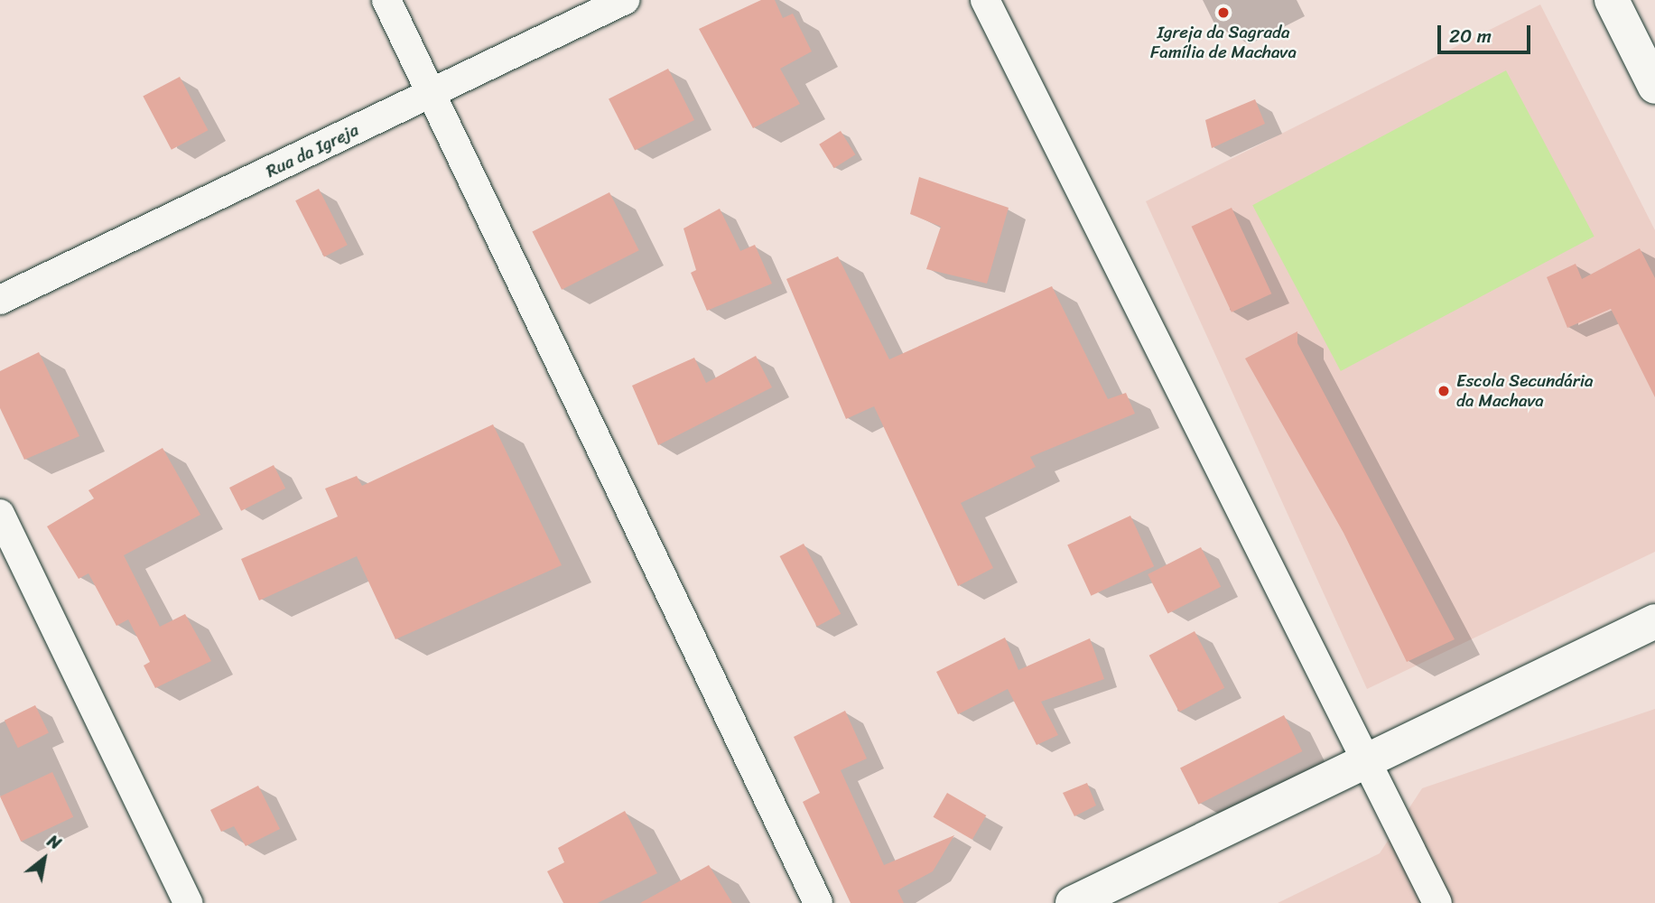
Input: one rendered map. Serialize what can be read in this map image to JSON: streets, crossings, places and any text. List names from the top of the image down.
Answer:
{
  "streets": {
    "street": ["Rua da Igreja"]
  },
  "places": ["Igreja da Sagrada Família de Machava", "Escola Secundária da Machava"],
  "scale_bar": "20 m",
  "north": "top right"
}
